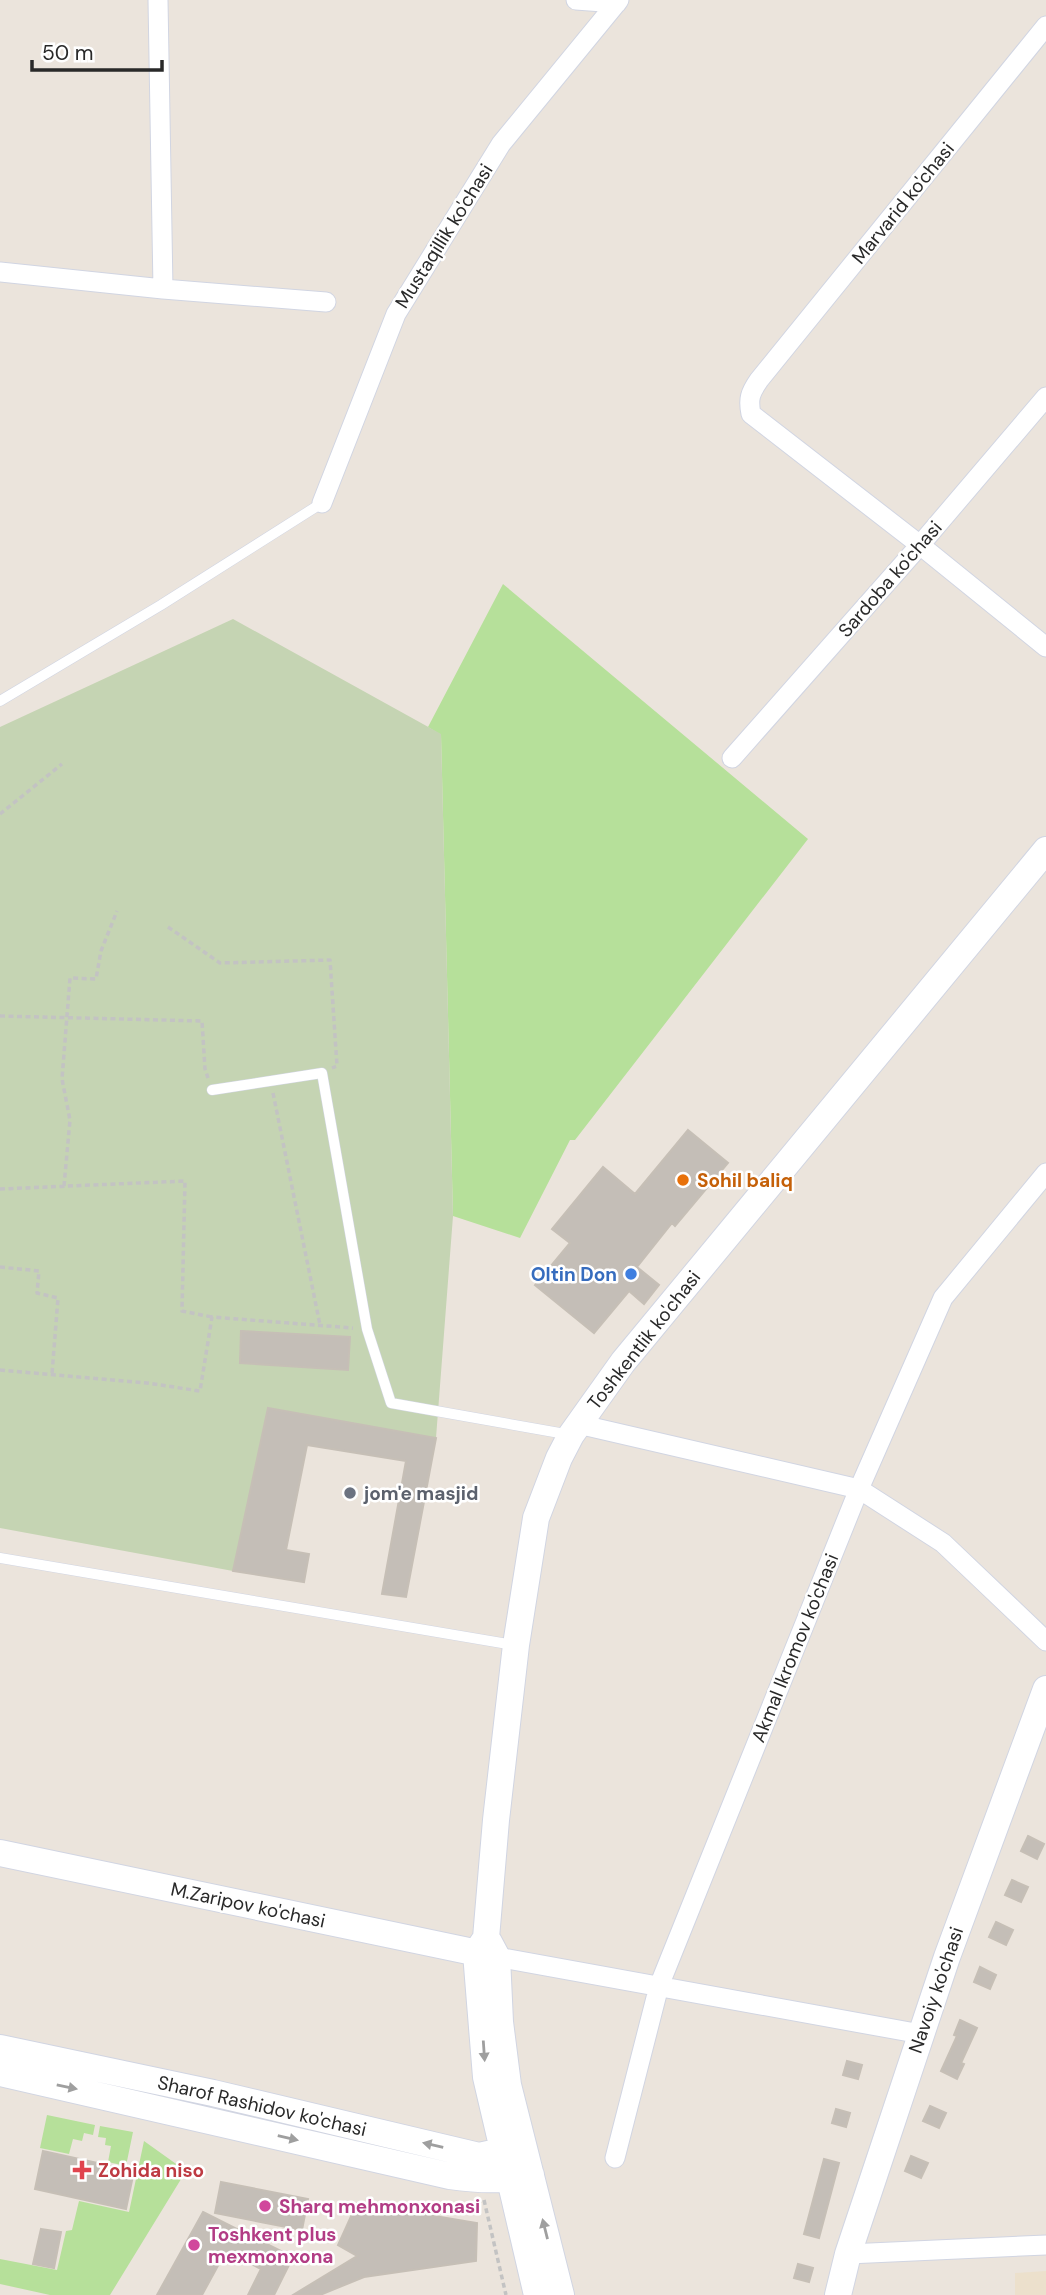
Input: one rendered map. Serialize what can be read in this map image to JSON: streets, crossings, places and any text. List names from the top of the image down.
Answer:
{
  "streets": {
    "street": [
      "Marvarid ko'chasi",
      "Mustaqillik ko'chasi",
      "Sardoba ko'chasi",
      "Toshkentlik ko'chasi",
      "Akmal Ikromov ko'chasi",
      "M.Zaripov ko'chasi",
      "Navoiy ko'chasi",
      "Sharof Rashidov ko'chasi"
    ]
  },
  "crossings": [
    ["Marvarid ko'chasi", "Sardoba ko'chasi"],
    ["Toshkentlik ko'chasi", "M.Zaripov ko'chasi"],
    ["Toshkentlik ko'chasi", "Sharof Rashidov ko'chasi"]
  ],
  "places": {
    "other": [
      "Sohil baliq",
      "Oltin Don",
      "jom'e masjid",
      "Sharq mehmonxonasi",
      "Toshkent plus mexmonxona"
    ],
    "health": ["Zohida niso"]
  },
  "scale_bar": "50 m"
}
